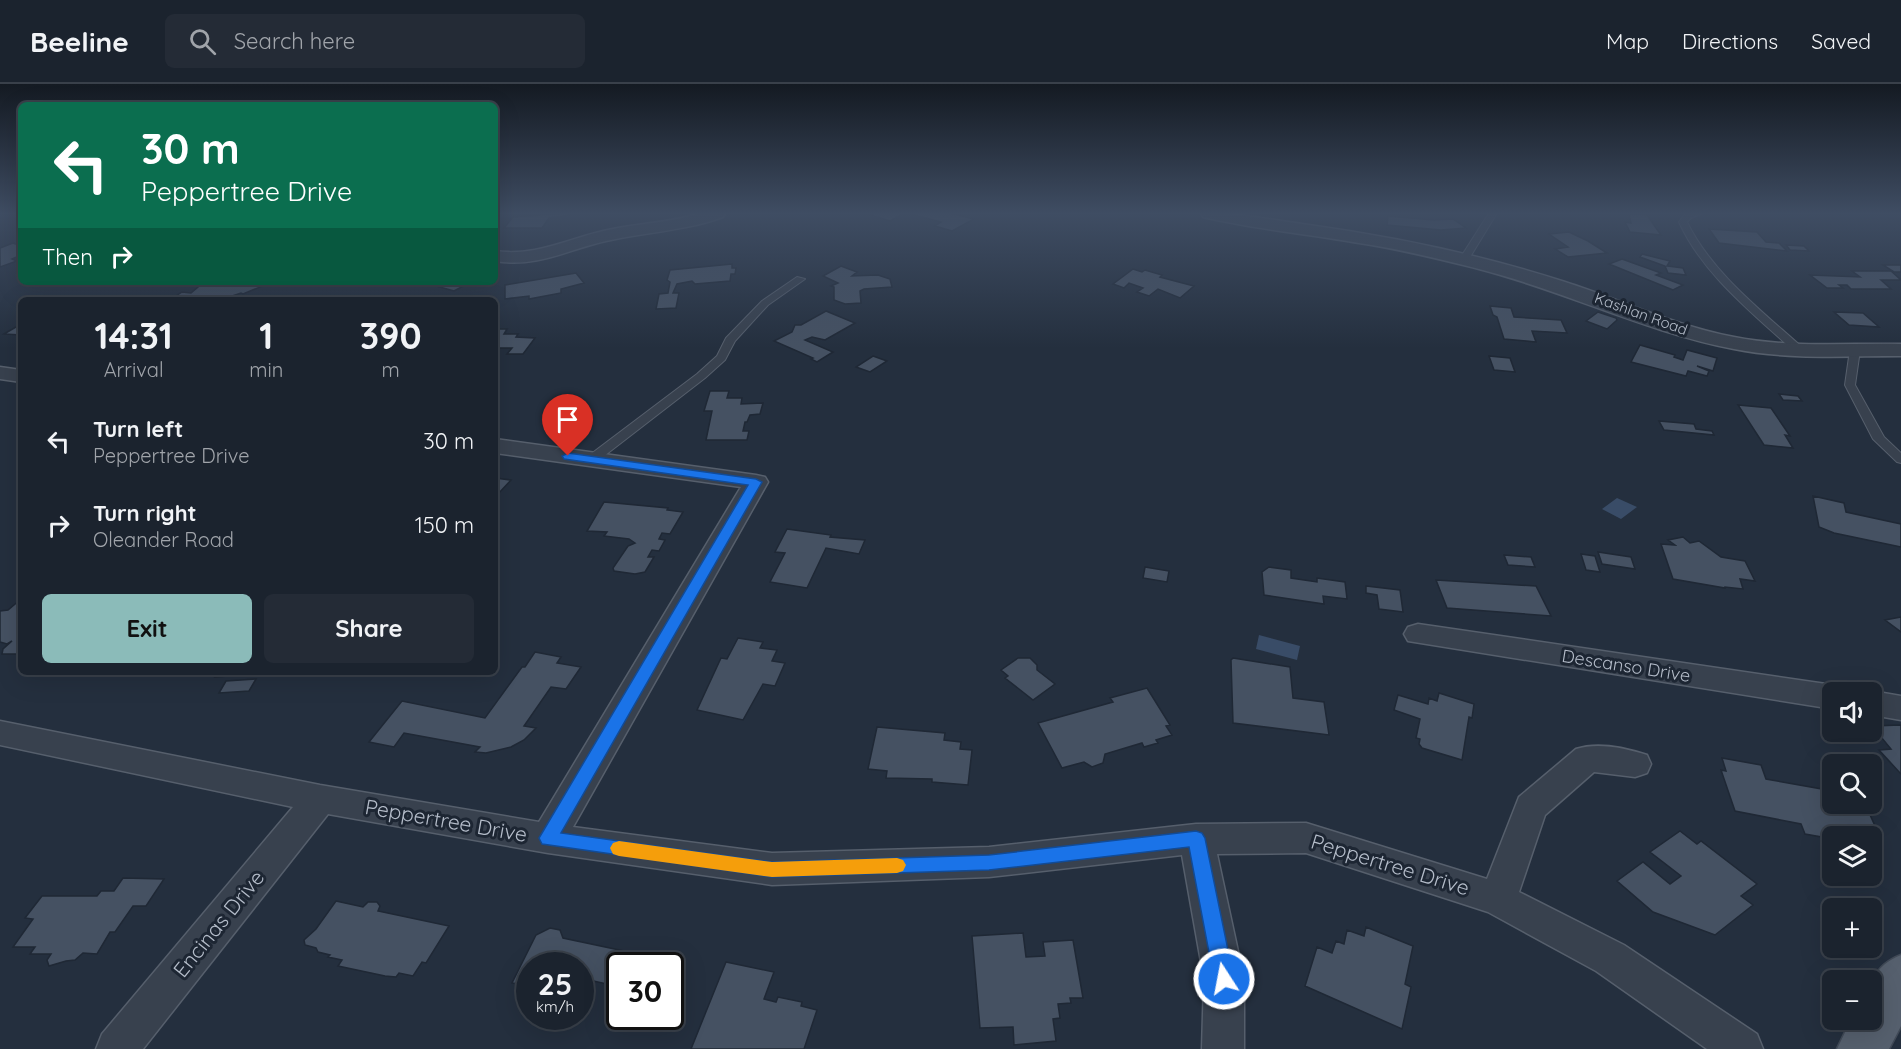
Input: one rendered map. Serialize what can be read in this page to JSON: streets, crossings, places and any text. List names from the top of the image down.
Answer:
{
  "streets": {
    "street": [
      "Kashlan Road",
      "Descanso Drive",
      "Peppertree Drive",
      "Encinas Drive"
    ]
  },
  "crossings": [
    ["Peppertree Drive", "Encinas Drive"]
  ],
  "page": {
    "header": "Beeline",
    "search": "Search here",
    "nav": ["Map", "Directions", "Saved"],
    "turn": ["30 m", "Peppertree Drive"],
    "then": "Then",
    "eta": [
      "14:31",
      "Arrival",
      "1",
      "min",
      "390",
      "m"
    ],
    "list": [
      {
        "name": "Turn left",
        "note": "Peppertree Drive",
        "value": "30 m"
      },
      {
        "name": "Turn right",
        "note": "Oleander Road",
        "value": "150 m"
      }
    ],
    "buttons": ["Exit", "Share"],
    "map_buttons": ["+", "−"],
    "speed": "25 km/h",
    "limit": "30"
  }
}
